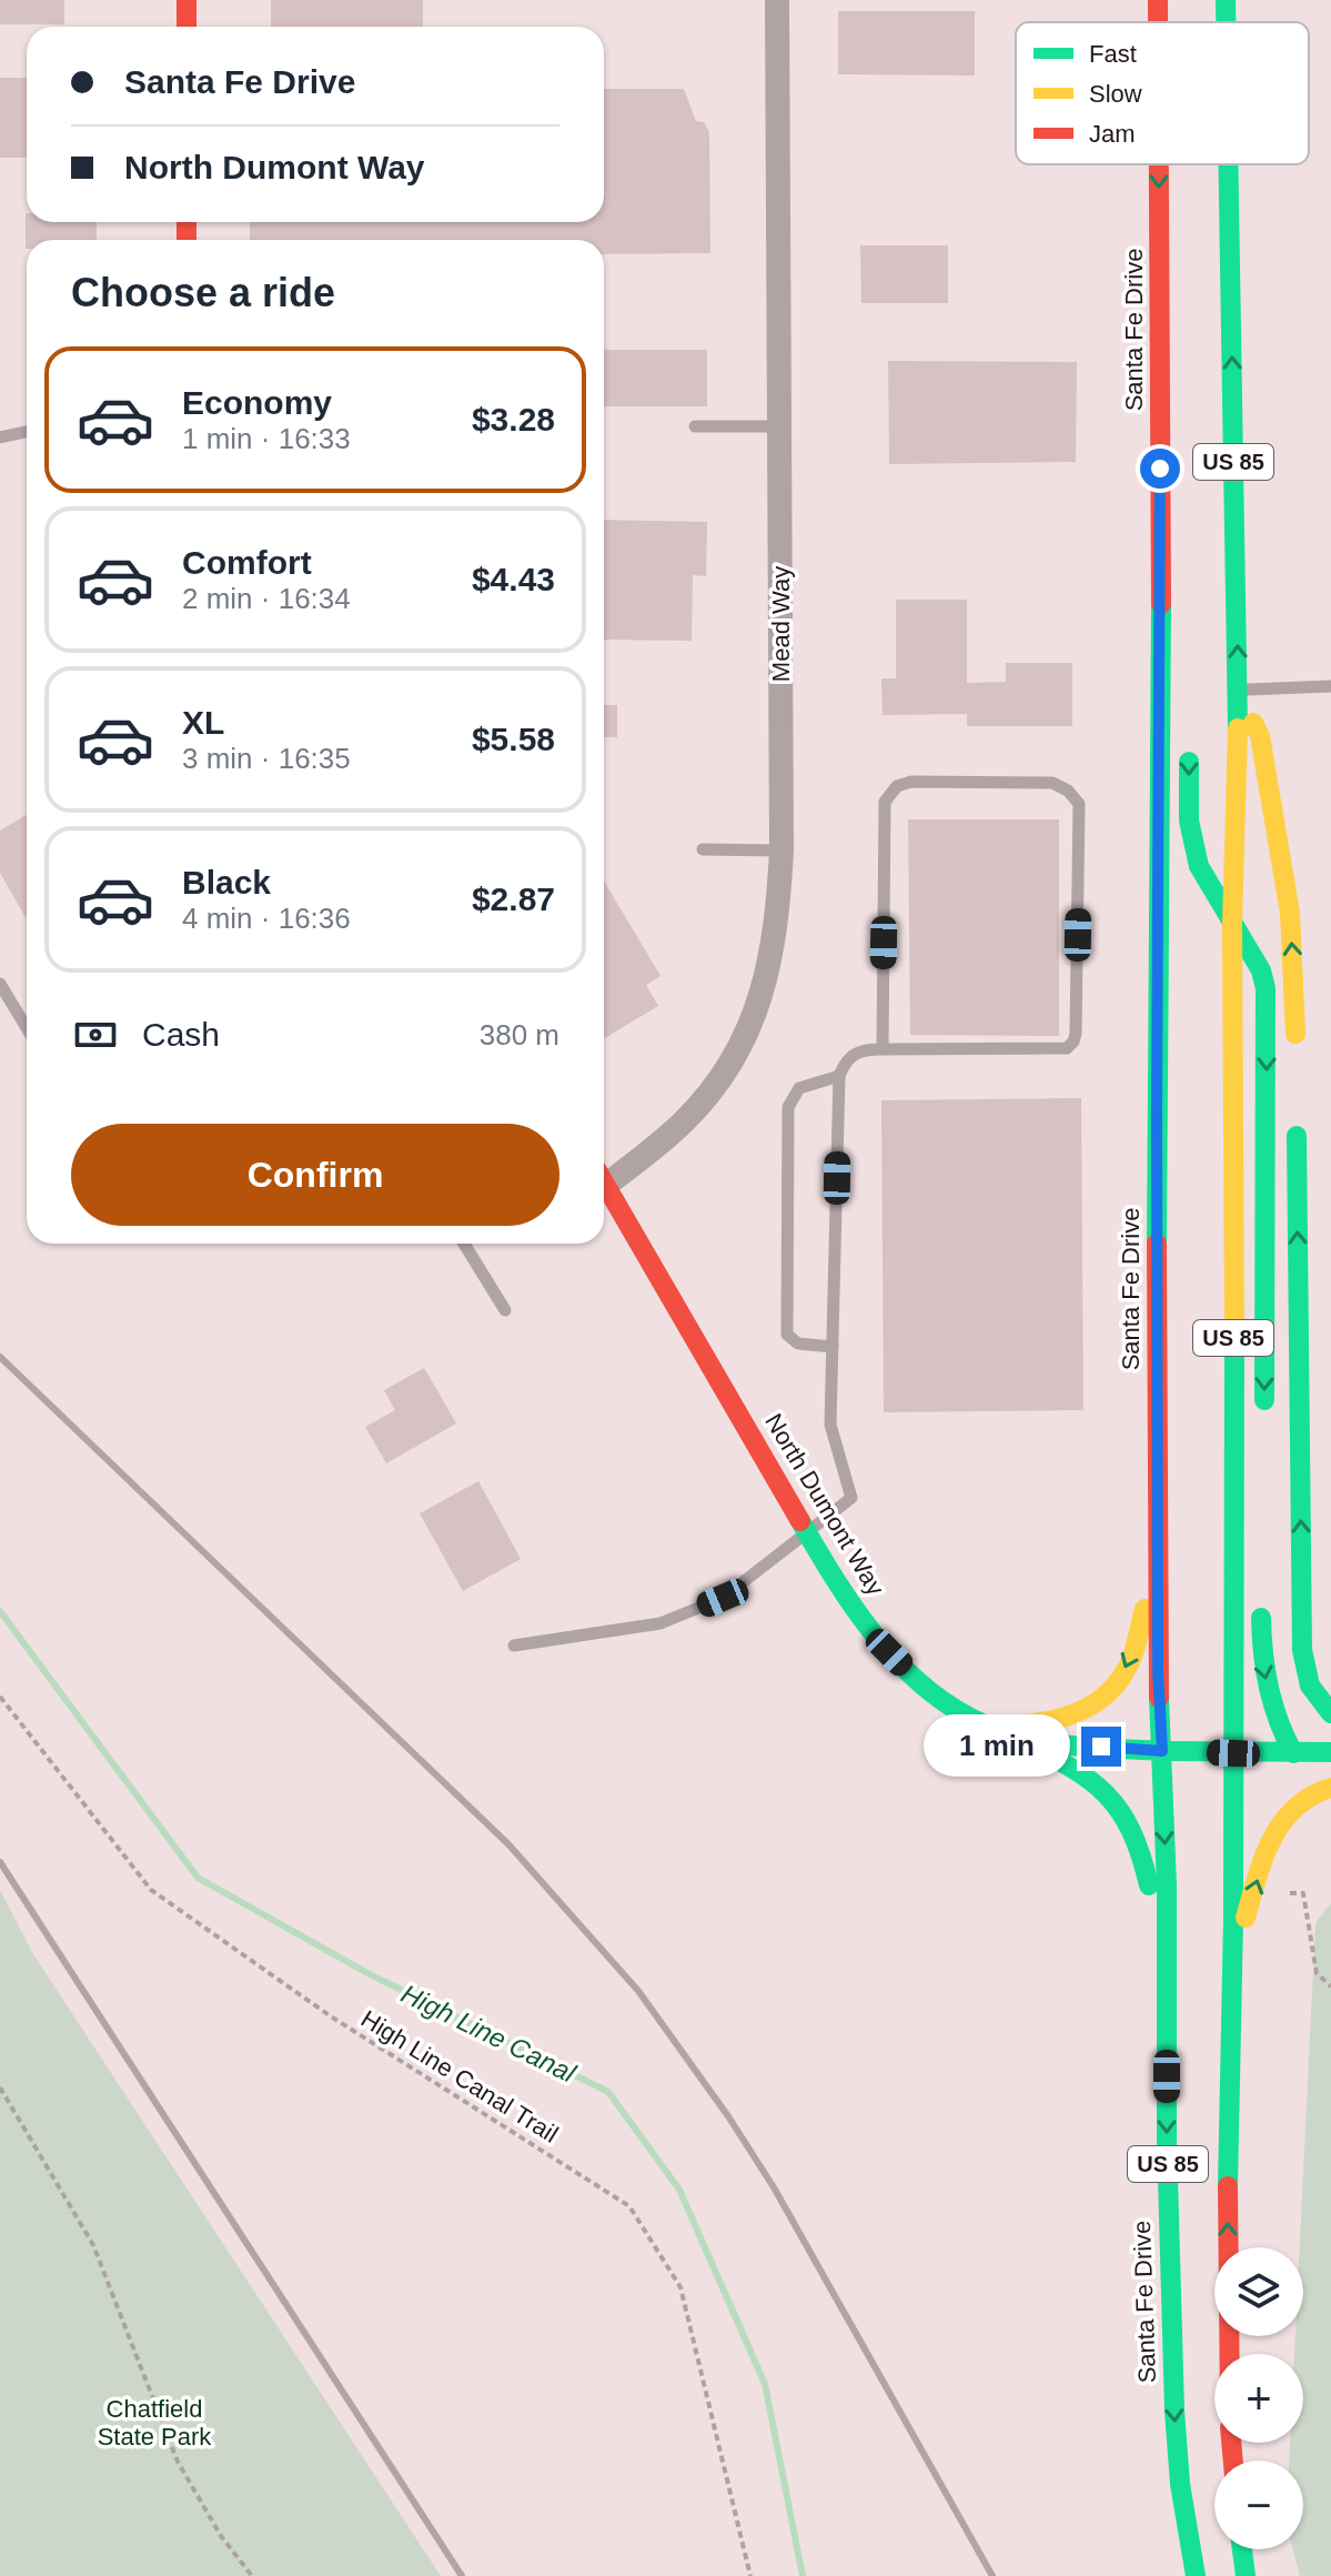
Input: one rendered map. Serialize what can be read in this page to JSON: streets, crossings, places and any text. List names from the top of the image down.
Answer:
{
  "streets": {
    "main road": ["Santa Fe Drive", "US 85", "North Dumont Way"],
    "street": ["Mead Way"],
    "path": ["High Line Canal Trail"]
  },
  "crossings": [
    ["Santa Fe Drive", "North Dumont Way"],
    ["US 85", "North Dumont Way"]
  ],
  "water": ["High Line Canal"],
  "parks": ["Chatfield State Park"],
  "legend": ["Fast", "Slow", "Jam"],
  "page": {
    "banner": ["Santa Fe Drive", "North Dumont Way"],
    "heading": "Choose a ride",
    "list": [
      {
        "name": "Economy",
        "note": "1 min · 16:33",
        "value": "$3.28"
      },
      {
        "name": "Comfort",
        "note": "2 min · 16:34",
        "value": "$4.43"
      },
      {
        "name": "XL",
        "note": "3 min · 16:35",
        "value": "$5.58"
      },
      {
        "name": "Black",
        "note": "4 min · 16:36",
        "value": "$2.87"
      }
    ],
    "pay": ["Cash", "380 m"],
    "buttons": "Confirm",
    "bubble": "1 min",
    "map_buttons": ["+", "−"]
  }
}
